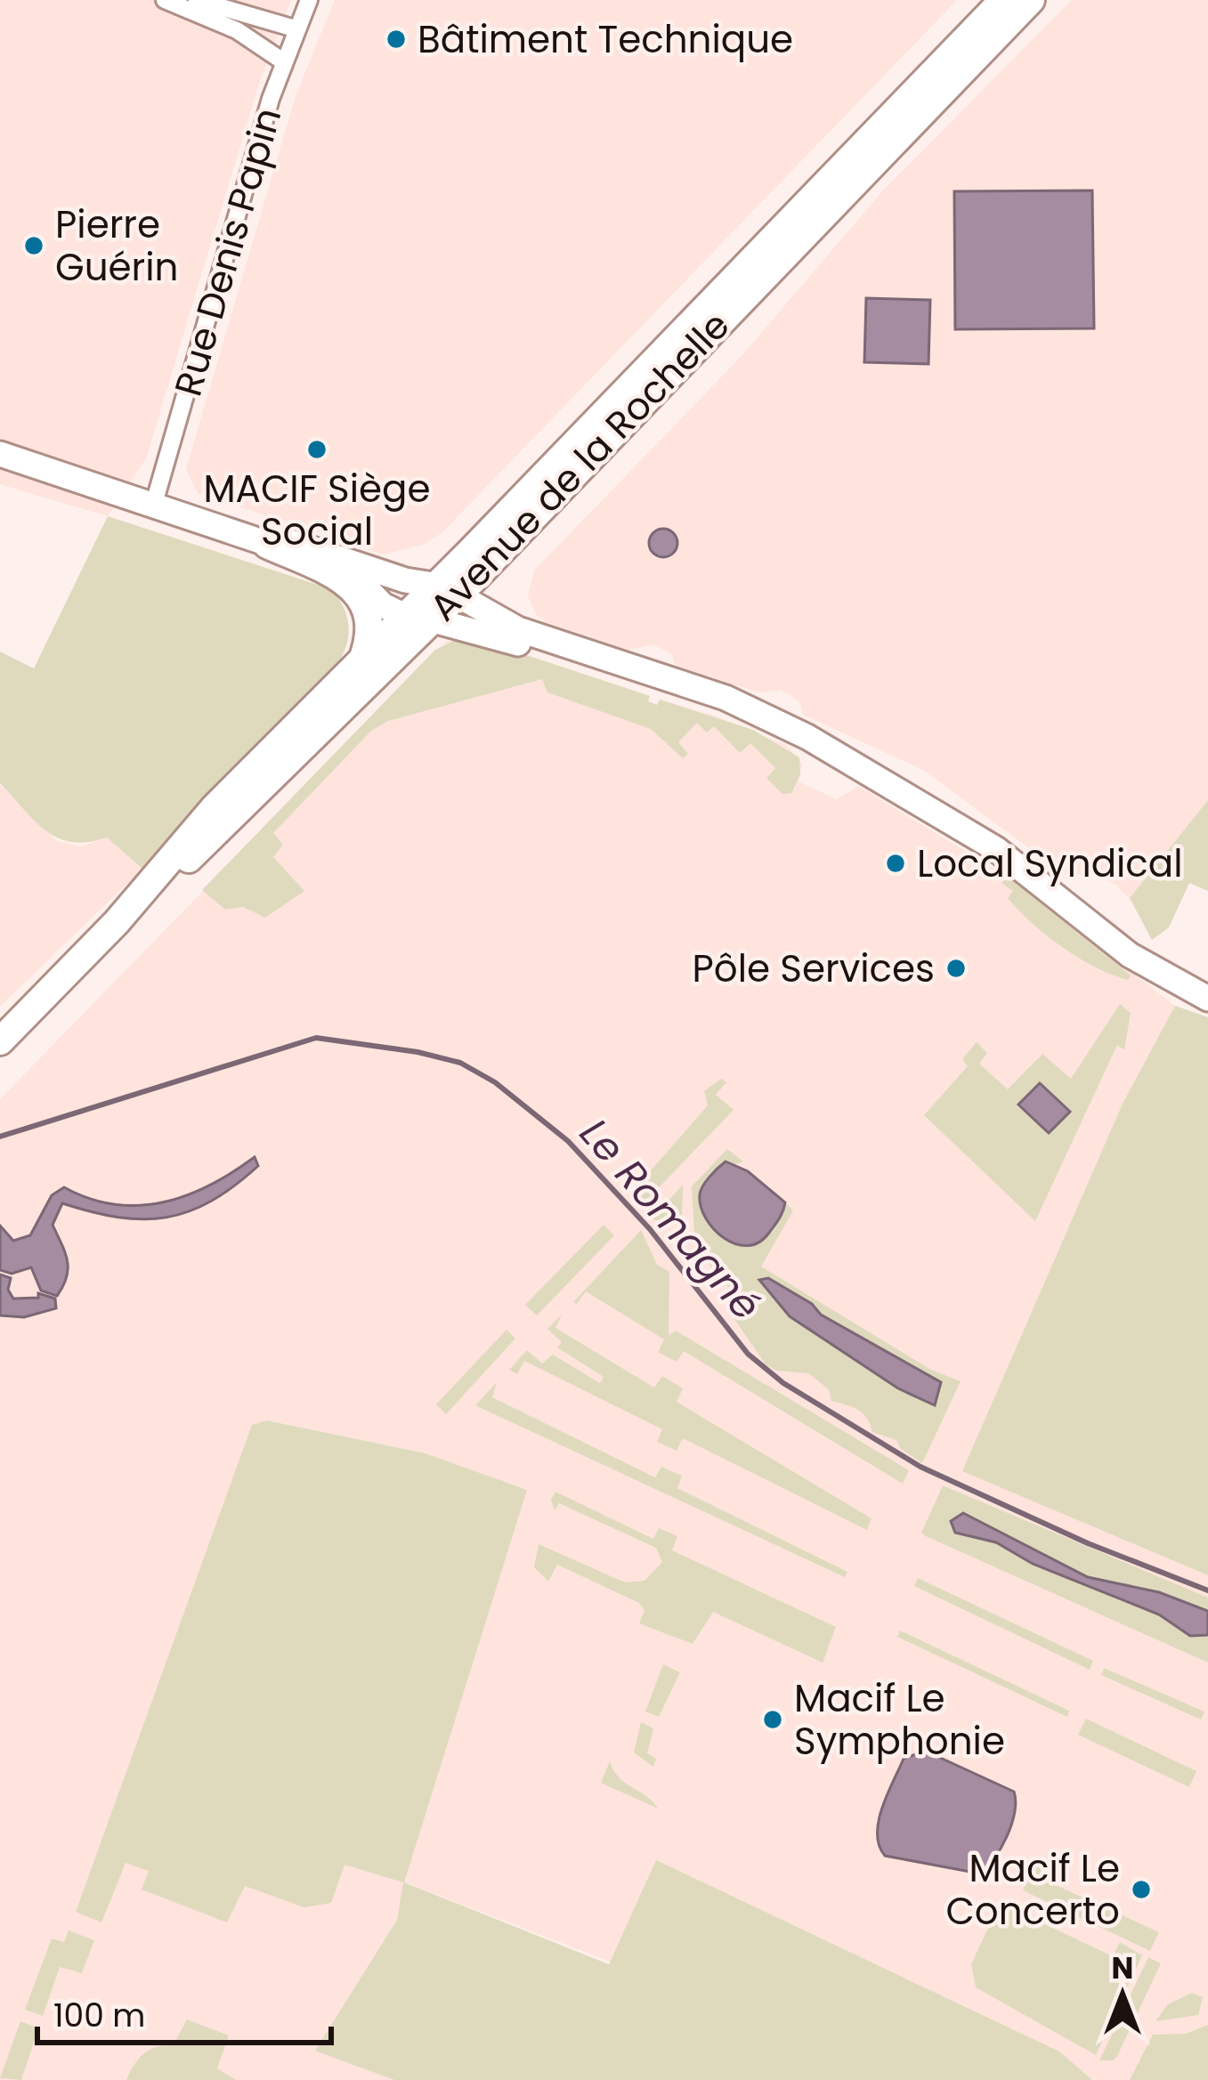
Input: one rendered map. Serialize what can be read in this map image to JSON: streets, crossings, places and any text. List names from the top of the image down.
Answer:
{
  "streets": {
    "main road": ["Avenue de la Rochelle"],
    "street": ["Rue Denis Papin"]
  },
  "water": ["Le Romagné"],
  "places": [
    "Bâtiment Technique",
    "Pierre Guérin",
    "MACIF Siège Social",
    "Local Syndical",
    "Pôle Services",
    "Macif Le Symphonie",
    "Macif Le Concerto"
  ],
  "scale_bar": "100 m",
  "north": "top"
}
